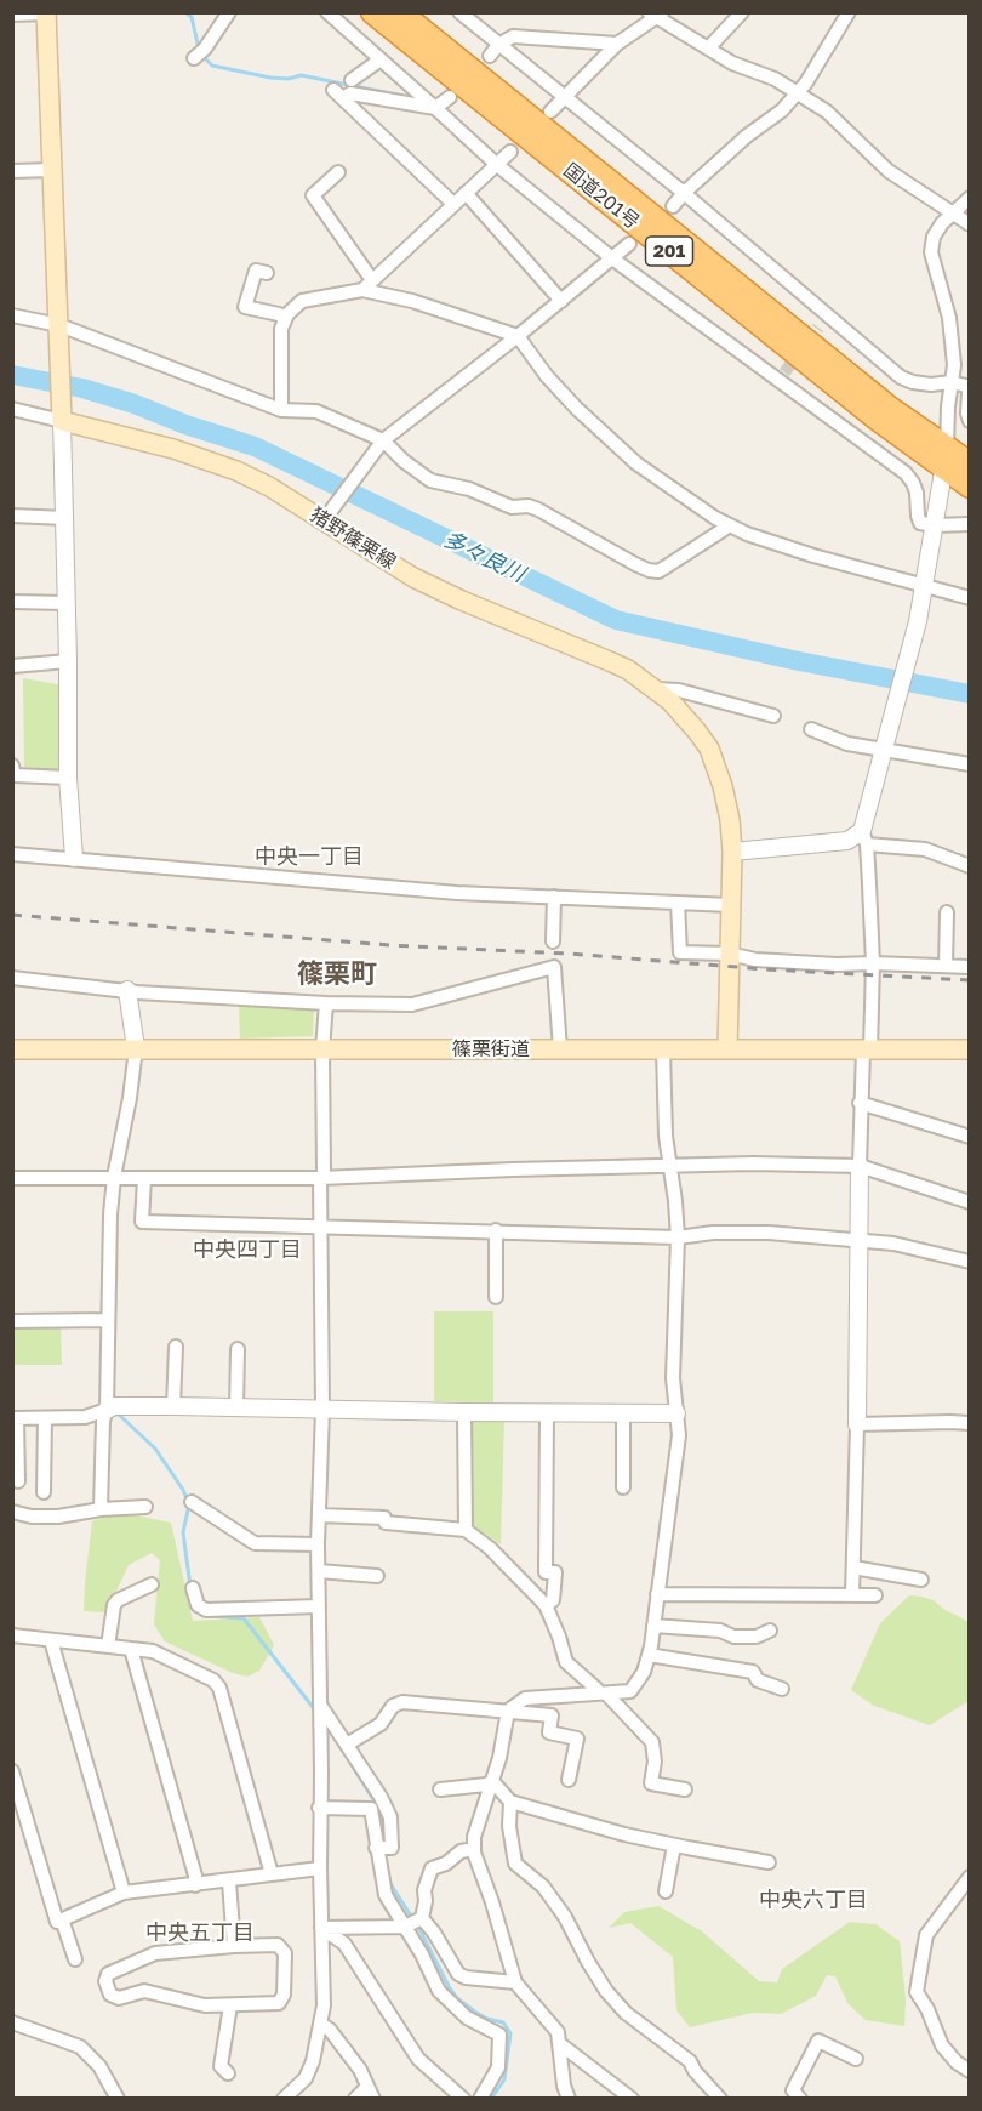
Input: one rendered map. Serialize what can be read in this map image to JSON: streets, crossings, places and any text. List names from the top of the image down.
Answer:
{
  "streets": {
    "highway": ["国道201号", "201"],
    "main road": ["猪野篠栗線", "篠栗街道"]
  },
  "crossings": [
    ["猪野篠栗線", "篠栗街道"]
  ],
  "districts": [
    "中央一丁目",
    "篠栗町",
    "中央四丁目",
    "中央六丁目",
    "中央五丁目"
  ],
  "water": ["多々良川"]
}
